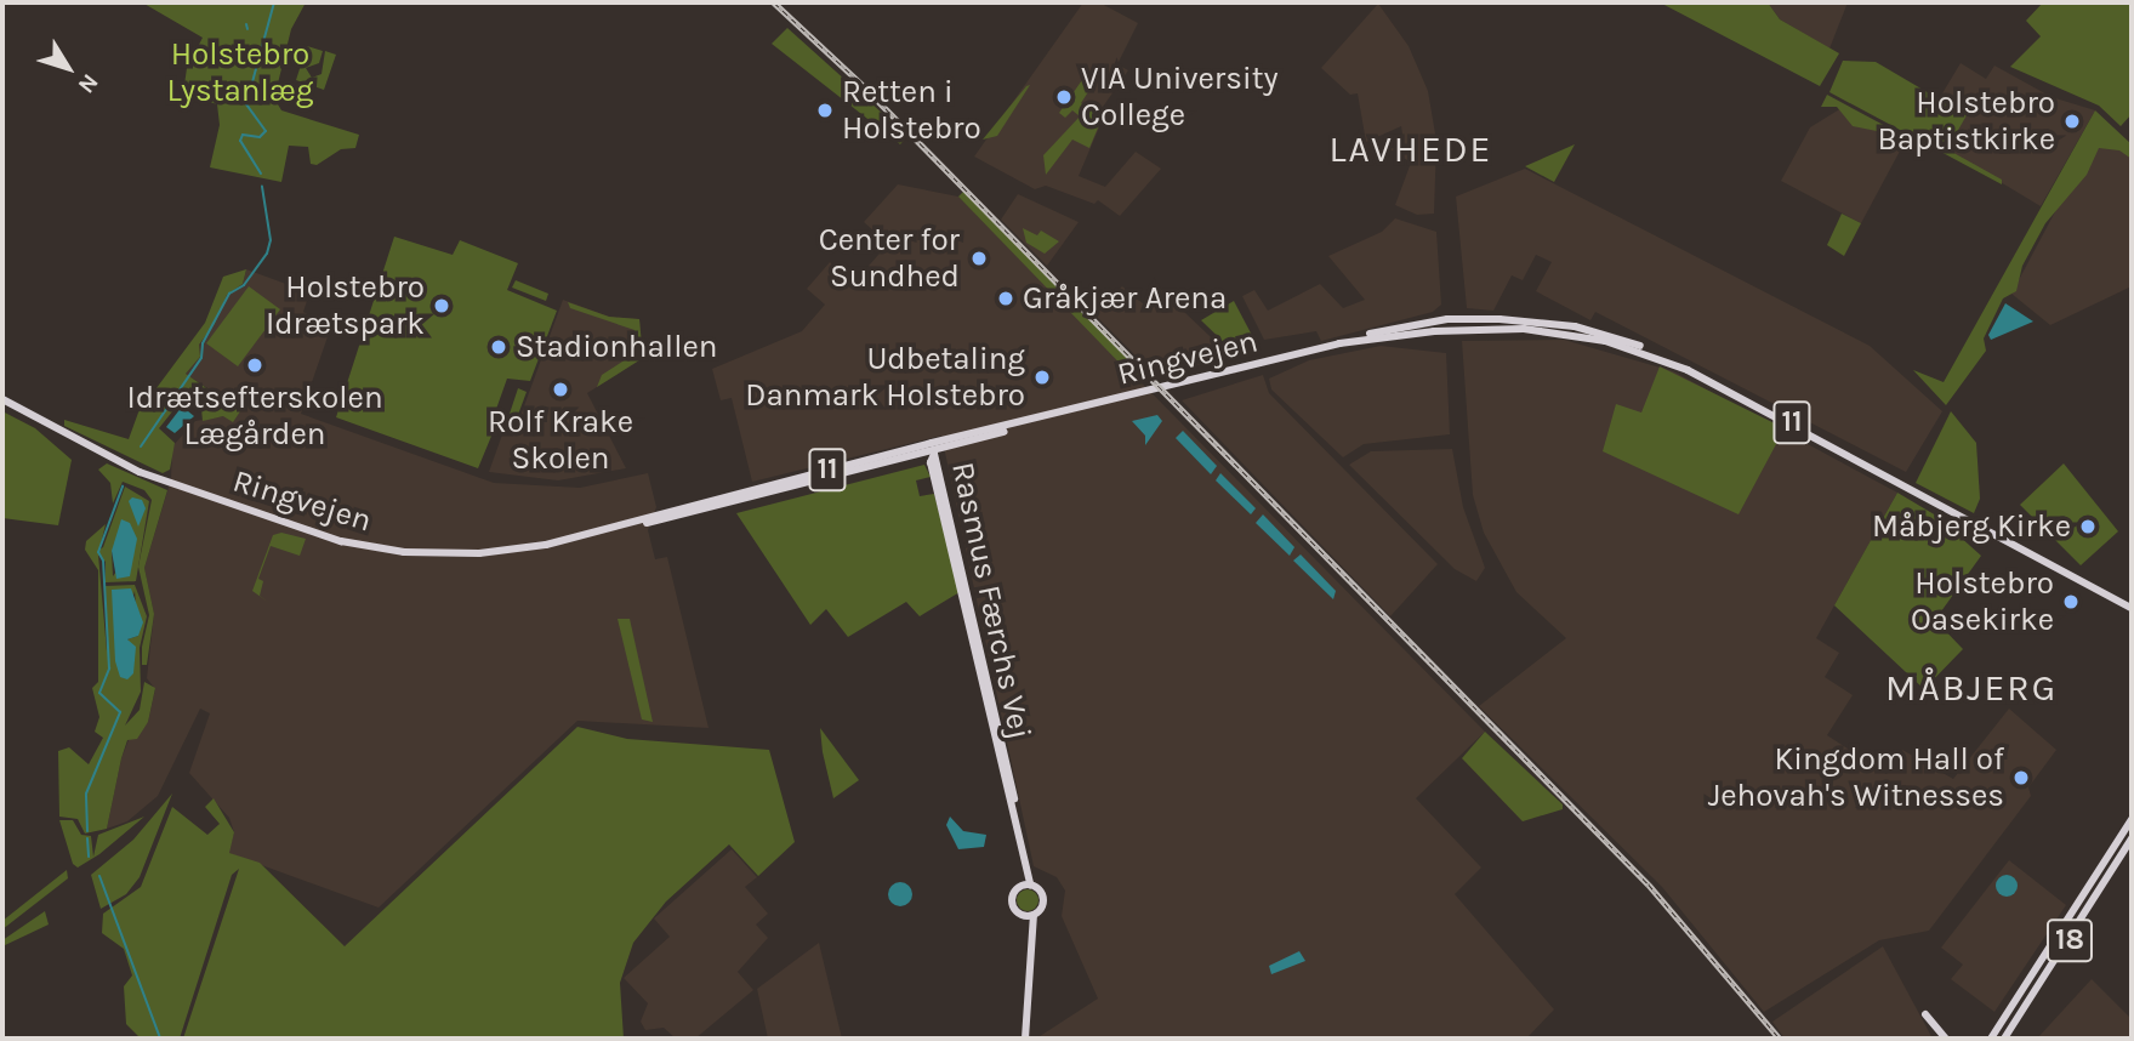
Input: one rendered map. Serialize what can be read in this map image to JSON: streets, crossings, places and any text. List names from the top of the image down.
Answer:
{
  "streets": {
    "main road": [
      "Ringvejen",
      "11",
      "Rasmus Færchs Vej",
      "18"
    ]
  },
  "crossings": [
    ["Ringvejen", "Rasmus Færchs Vej"]
  ],
  "districts": ["LAVHEDE", "MÅBJERG"],
  "parks": ["Holstebro Lystanlæg"],
  "places": [
    "VIA University College",
    "Retten i Holstebro",
    "Holstebro Baptistkirke",
    "Center for Sundhed",
    "Gråkjær Arena",
    "Holstebro Idrætspark",
    "Stadionhallen",
    "Idrætsefterskolen Lægården",
    "Udbetaling Danmark Holstebro",
    "Rolf Krake Skolen",
    "Måbjerg Kirke",
    "Holstebro Oasekirke",
    "Kingdom Hall of Jehovah's Witnesses"
  ],
  "north": "bottom right"
}
